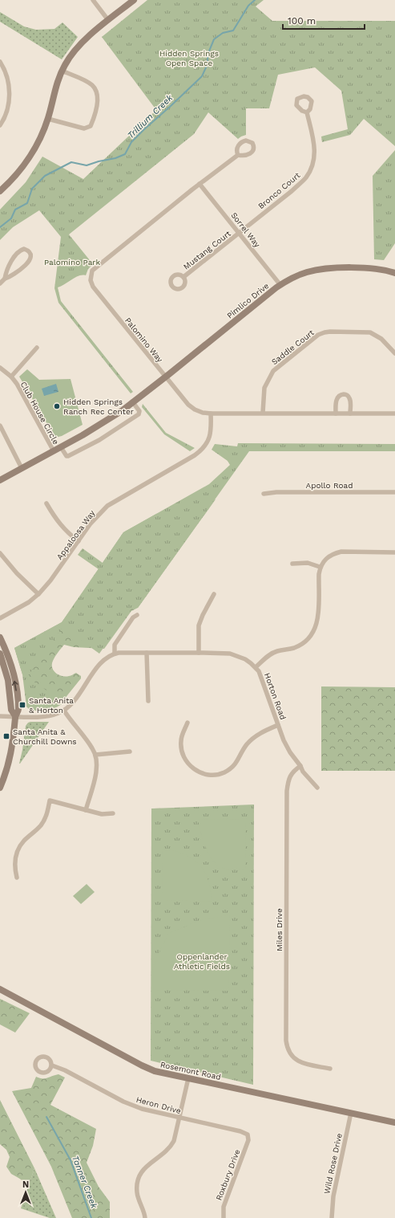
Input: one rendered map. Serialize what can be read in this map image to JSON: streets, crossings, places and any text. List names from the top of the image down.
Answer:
{
  "streets": {
    "main road": ["Pimlico Drive", "Rosemont Road"],
    "street": [
      "Bronco Court",
      "Sorrel Way",
      "Mustang Court",
      "Palomino Way",
      "Saddle Court",
      "Club House Circle",
      "Apollo Road",
      "Appaloosa Way",
      "Horton Road",
      "Miles Drive",
      "Heron Drive",
      "Wild Rose Drive",
      "Roxbury Drive"
    ]
  },
  "crossings": [
    ["Bronco Court", "Sorrel Way"],
    ["Bronco Court", "Mustang Court"],
    ["Sorrel Way", "Mustang Court"],
    ["Sorrel Way", "Pimlico Drive"],
    ["Sorrel Way", "Palomino Way"],
    ["Pimlico Drive", "Palomino Way"],
    ["Pimlico Drive", "Club House Circle"],
    ["Palomino Way", "Saddle Court"],
    ["Palomino Way", "Appaloosa Way"],
    ["Horton Road", "Miles Drive"],
    ["Rosemont Road", "Wild Rose Drive"],
    ["Heron Drive", "Roxbury Drive"]
  ],
  "water": ["Trillium Creek", "Tanner Creek"],
  "parks": ["Hidden Springs Open Space", "Palomino Park", "Oppenlander Athletic Fields"],
  "places": {
    "other": ["Hidden Springs Ranch Rec Center"],
    "transit": ["Santa Anita & Horton", "Santa Anita & Churchill Downs"]
  },
  "scale_bar": "100 m",
  "north": "top"
}
